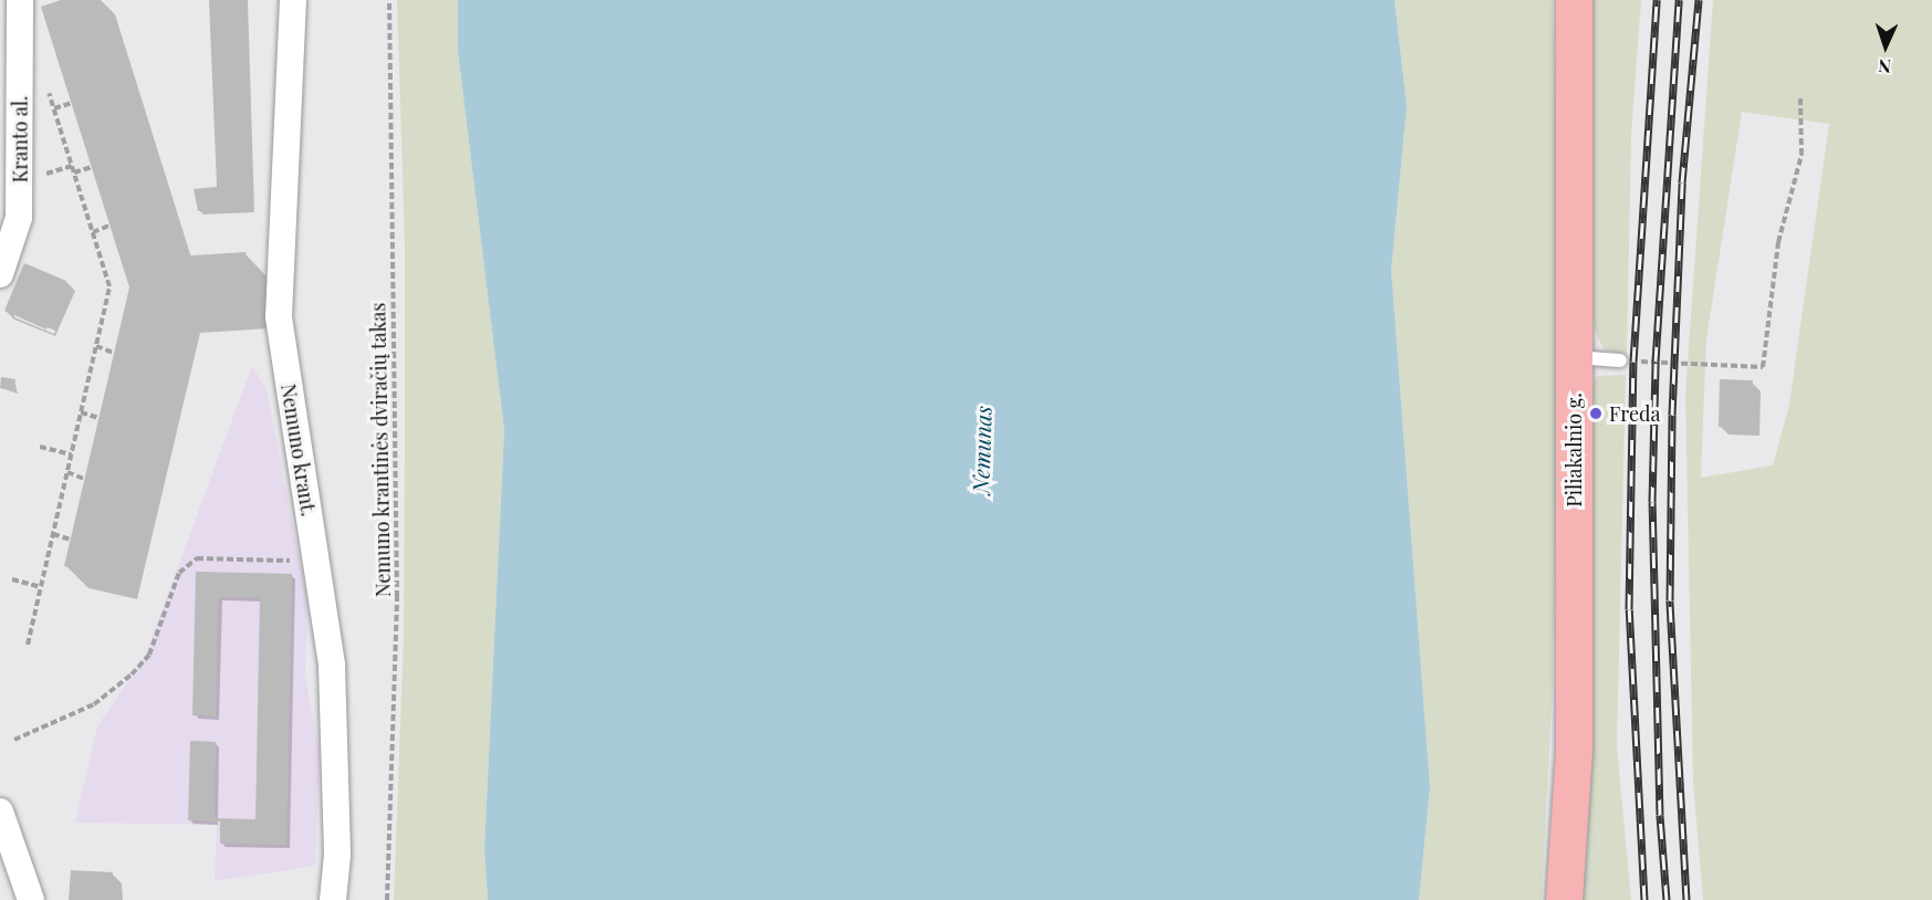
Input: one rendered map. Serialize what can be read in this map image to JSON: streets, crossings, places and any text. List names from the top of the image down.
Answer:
{
  "streets": {
    "main road": ["Piliakalnio g."],
    "street": ["Kranto al.", "Nemuno krant."],
    "path": ["Nemuno krantinės dviračių takas"]
  },
  "water": ["Nemunas"],
  "places": ["Freda"],
  "north": "bottom"
}
